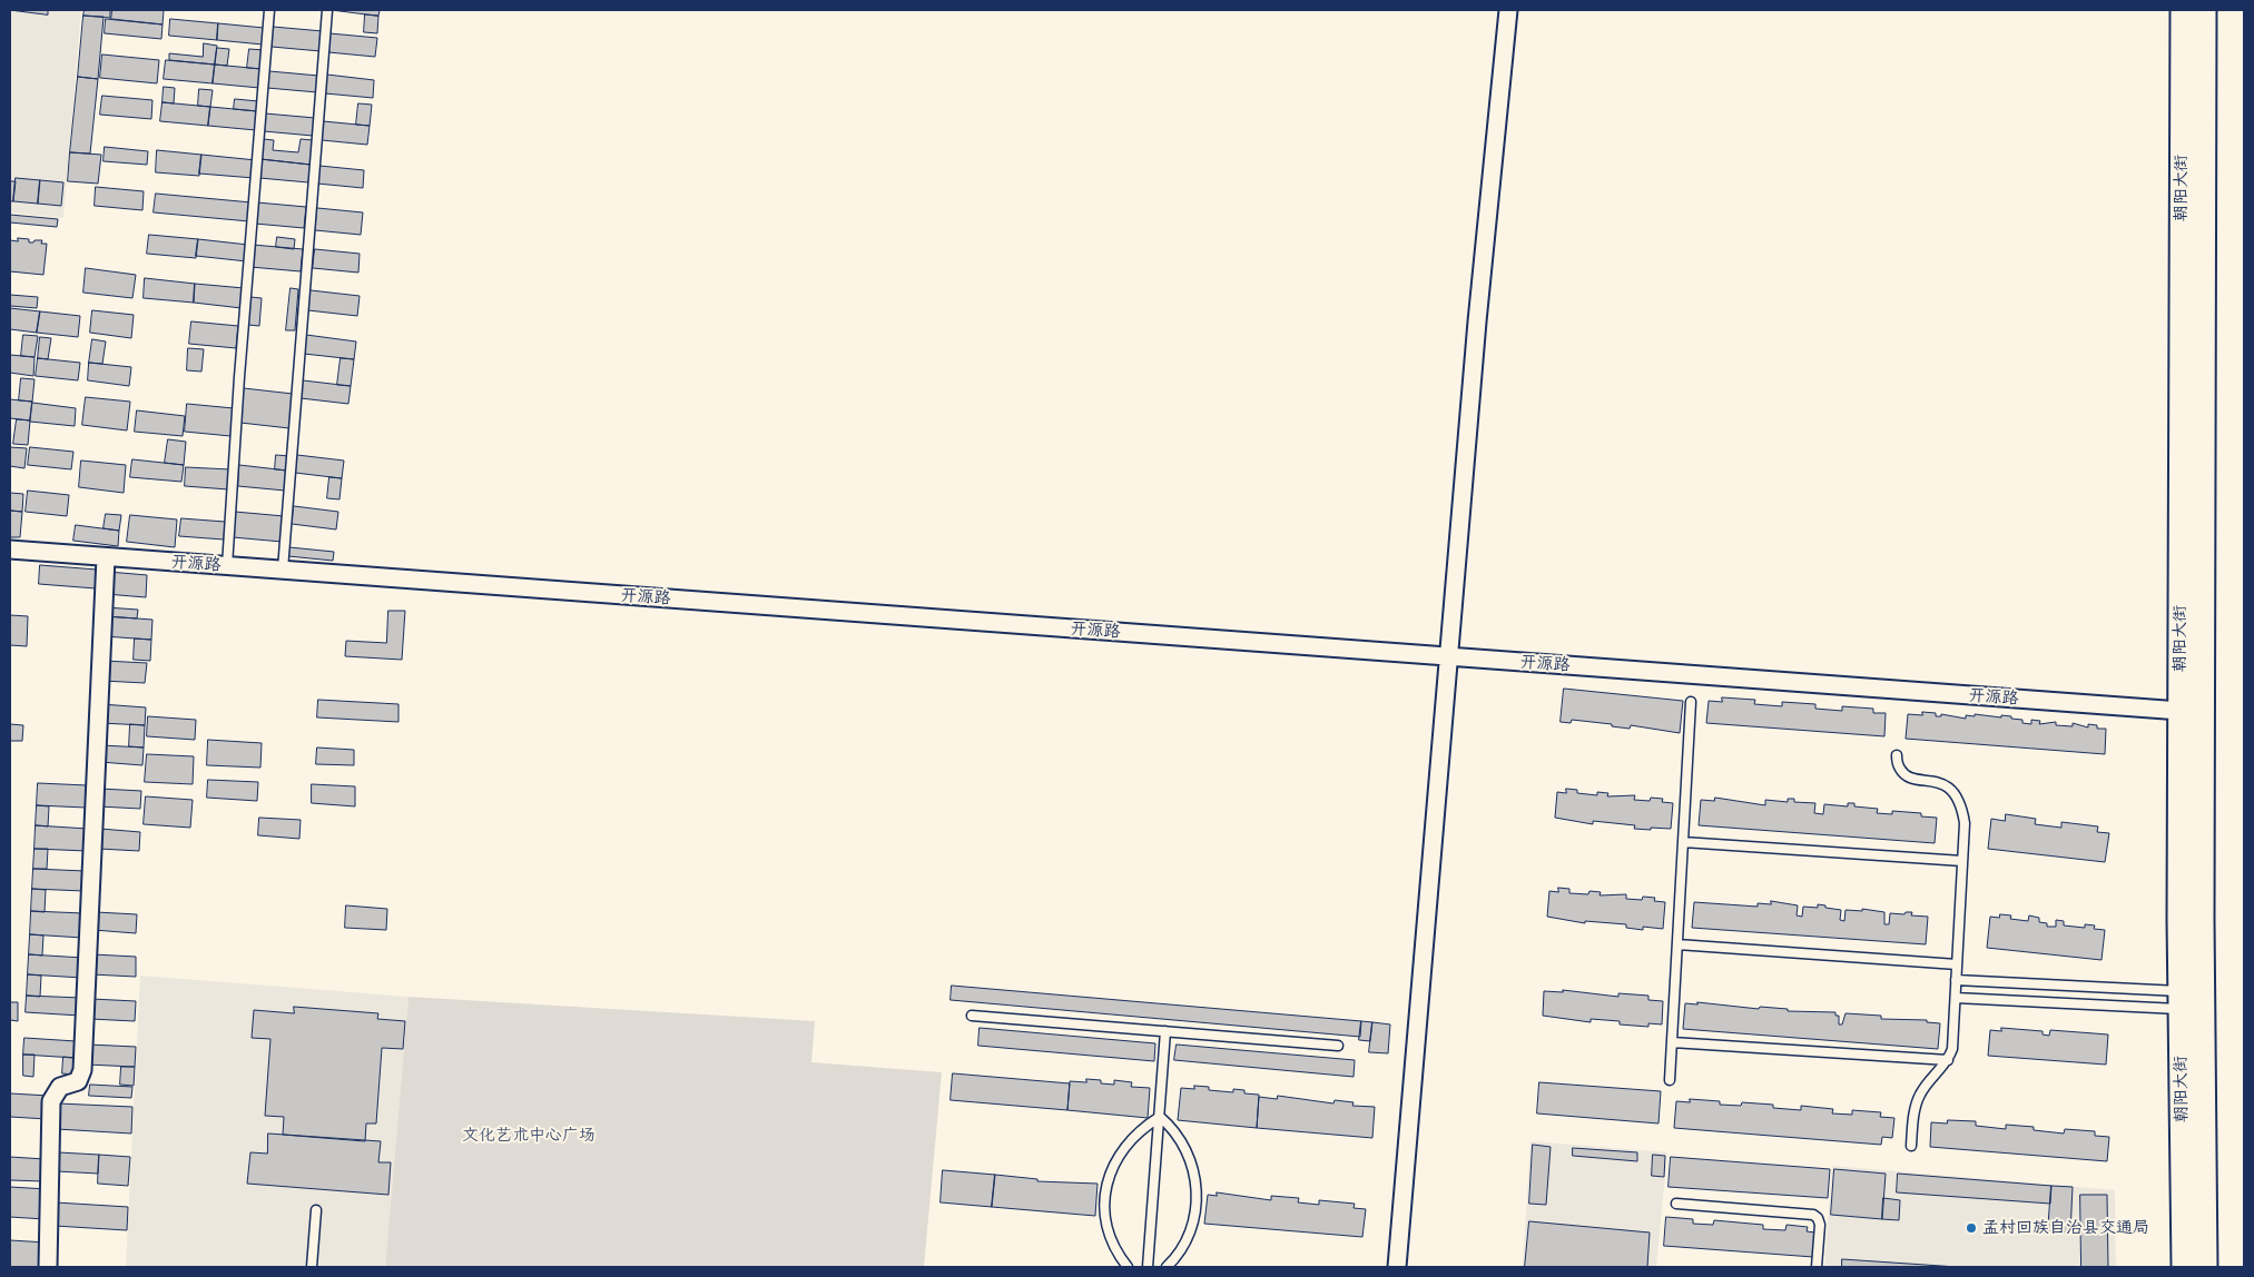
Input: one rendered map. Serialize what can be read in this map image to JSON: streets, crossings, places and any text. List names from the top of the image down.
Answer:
{
  "streets": {
    "street": ["朝阳大街", "开源路"]
  },
  "crossings": [
    ["朝阳大街", "开源路"]
  ],
  "parks": ["文化艺术中心广场"],
  "places": ["孟村回族自治县交通局"]
}
